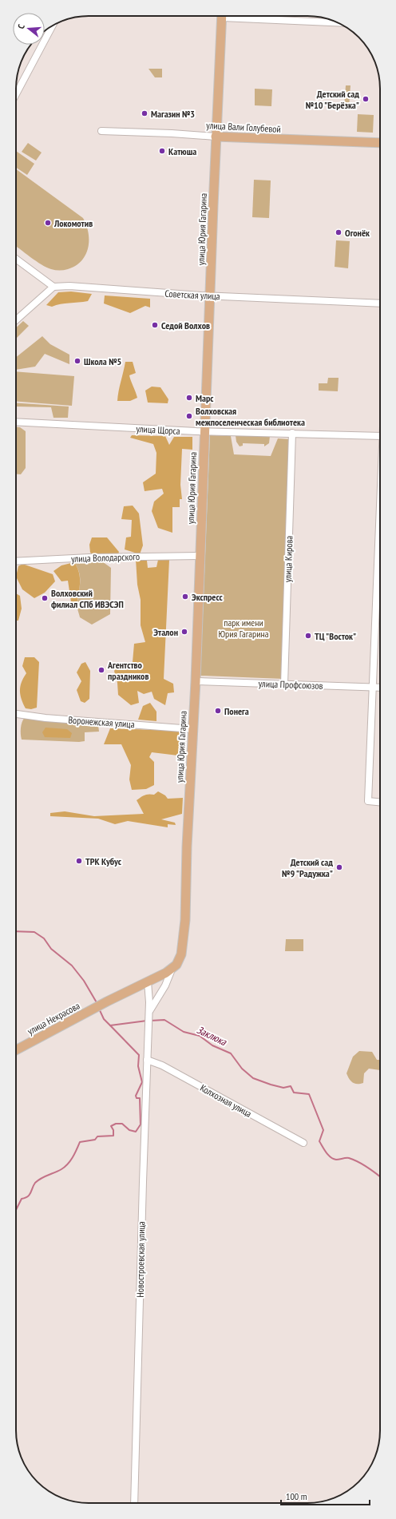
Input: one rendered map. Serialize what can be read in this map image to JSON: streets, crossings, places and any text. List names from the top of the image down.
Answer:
{
  "streets": {
    "main road": ["улица Вали Голубевой", "улица Юрия Гагарина", "улица Некрасова"],
    "street": [
      "Советская улица",
      "улица Щорса",
      "улица Володарского",
      "улица Кирова",
      "улица Профсоюзов",
      "Воронежская улица",
      "Колхозная улица",
      "Новостроевская улица"
    ]
  },
  "crossings": [
    ["улица Вали Голубевой", "улица Юрия Гагарина"],
    ["улица Юрия Гагарина", "Советская улица"],
    ["улица Юрия Гагарина", "улица Щорса"],
    ["улица Юрия Гагарина", "улица Володарского"],
    ["улица Юрия Гагарина", "улица Профсоюзов"],
    ["улица Юрия Гагарина", "Воронежская улица"],
    ["улица Щорса", "улица Кирова"],
    ["улица Кирова", "улица Профсоюзов"],
    ["улица Некрасова", "Новостроевская улица"],
    ["Колхозная улица", "Новостроевская улица"]
  ],
  "water": ["Заклюка"],
  "parks": ["парк имени Юрия Гагарина"],
  "places": [
    "Детский cад №10 \"Берёзка\"",
    "Магазин №3",
    "Катюша",
    "Локомотив",
    "Огонёк",
    "Седой Волхов",
    "Школа №5",
    "Марс",
    "Волховская межпоселенческая библиотека",
    "Экспресс",
    "Волховский филиал СПб ИВЭСЭП",
    "Эталон",
    "ТЦ \"Восток\"",
    "Агентство праздников",
    "Понега",
    "ТРК Кубус",
    "Детский cад №9 \"Радужка\""
  ],
  "scale_bar": "100 m",
  "north": "left"
}
